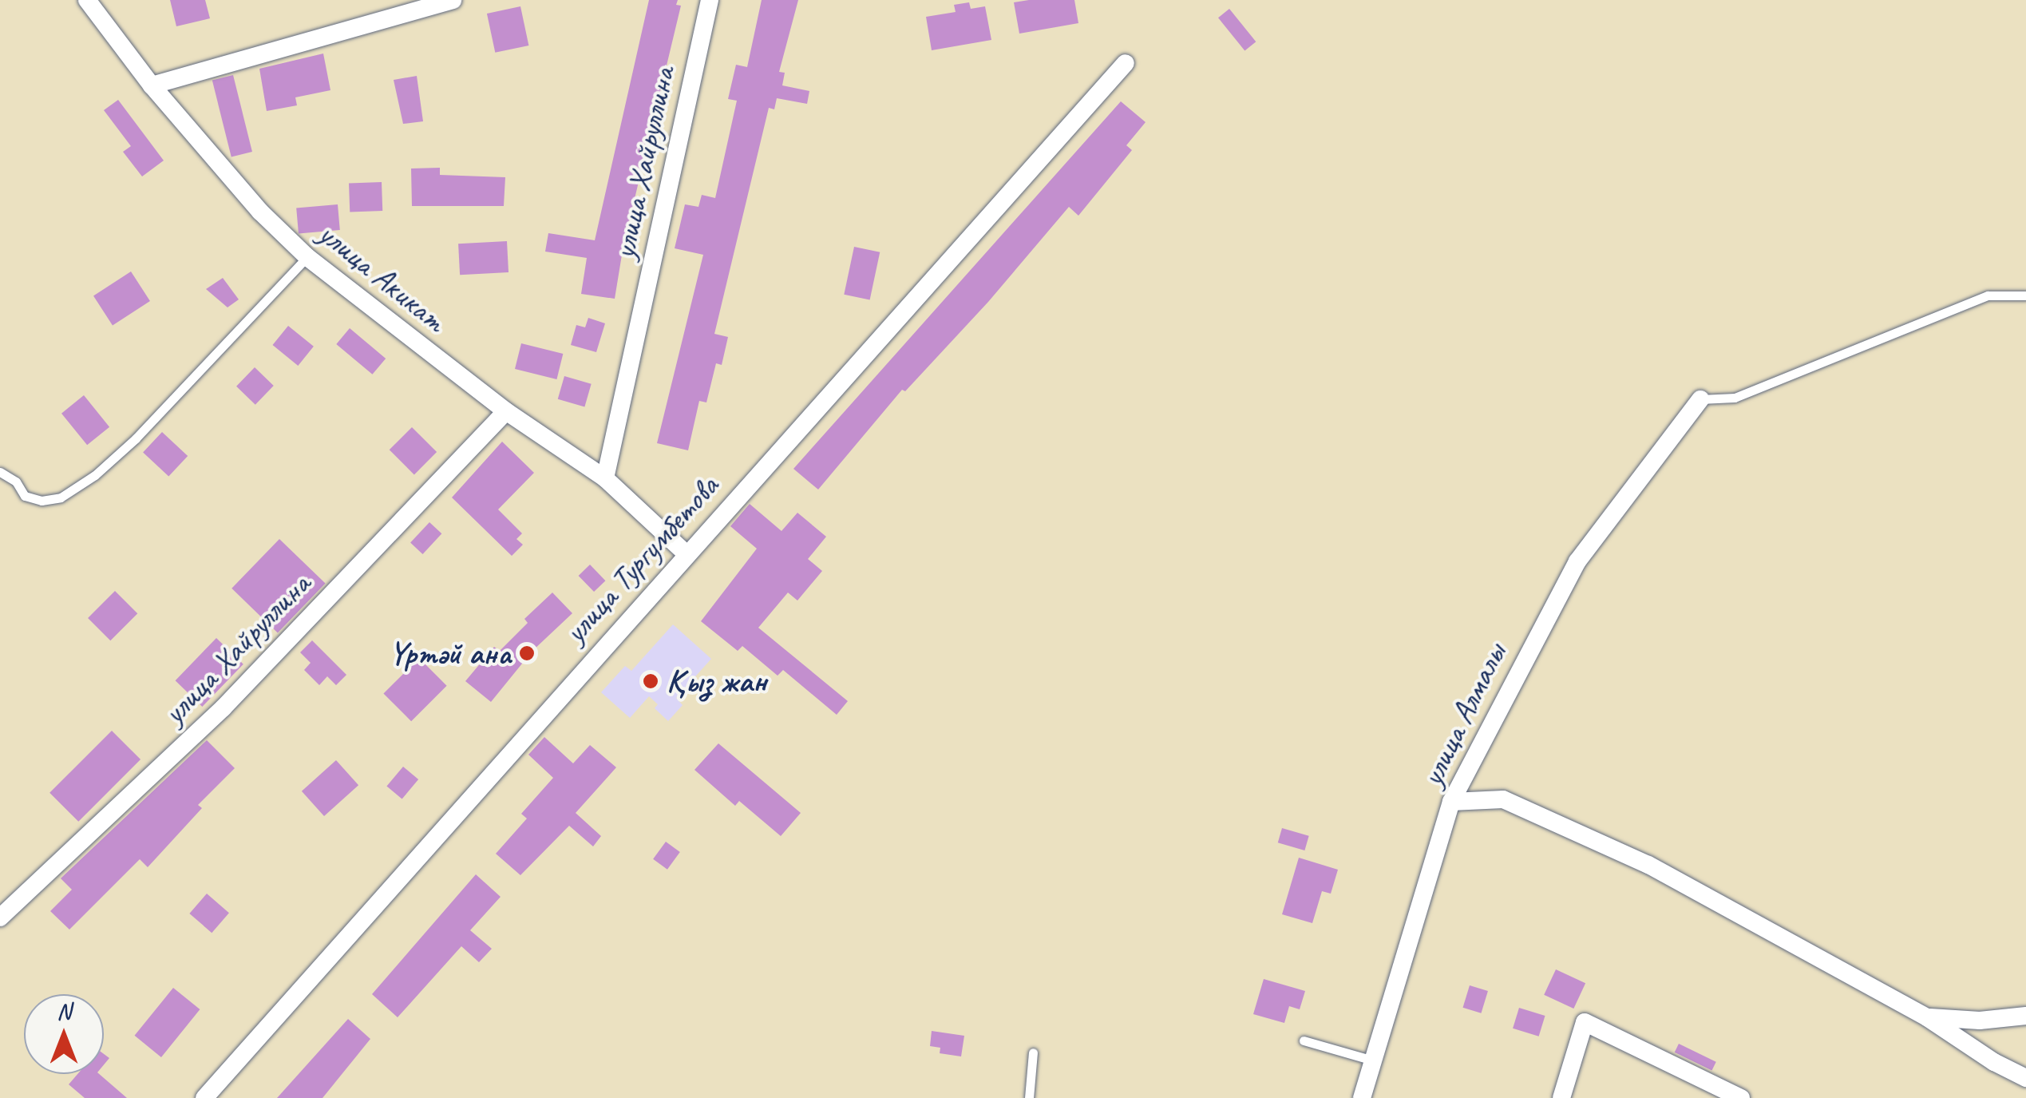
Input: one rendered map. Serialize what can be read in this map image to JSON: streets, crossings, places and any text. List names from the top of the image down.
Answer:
{
  "streets": {
    "street": [
      "улица Хайруллина",
      "улица Акикат",
      "улица Тургумбетова",
      "улица Алмалы"
    ]
  },
  "crossings": [
    ["улица Хайруллина", "улица Акикат"],
    ["улица Акикат", "улица Тургумбетова"]
  ],
  "places": ["Үртәй ана", "Қыз жан"],
  "north": "top"
}
